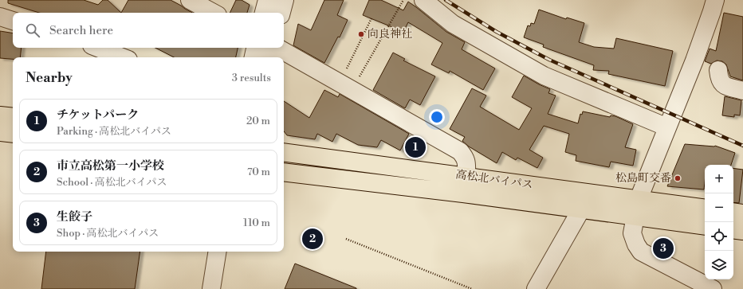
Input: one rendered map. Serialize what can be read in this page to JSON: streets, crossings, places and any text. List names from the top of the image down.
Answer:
{
  "streets": {
    "highway": ["高松北バイパス"]
  },
  "places": ["向良神社", "松島町交番"],
  "page": {
    "search": "Search here",
    "heading": ["Nearby", "3 results"],
    "list": [
      {
        "mark": "1",
        "name": "チケットパーク",
        "note": "Parking · 高松北バイパス",
        "value": "20 m"
      },
      {
        "mark": "2",
        "name": "市立高松第一小学校",
        "note": "School · 高松北バイパス",
        "value": "70 m"
      },
      {
        "mark": "3",
        "name": "生餃子",
        "note": "Shop · 高松北バイパス",
        "value": "110 m"
      }
    ],
    "pins": ["1", "2", "3"],
    "map_buttons": ["+", "−"]
  }
}
